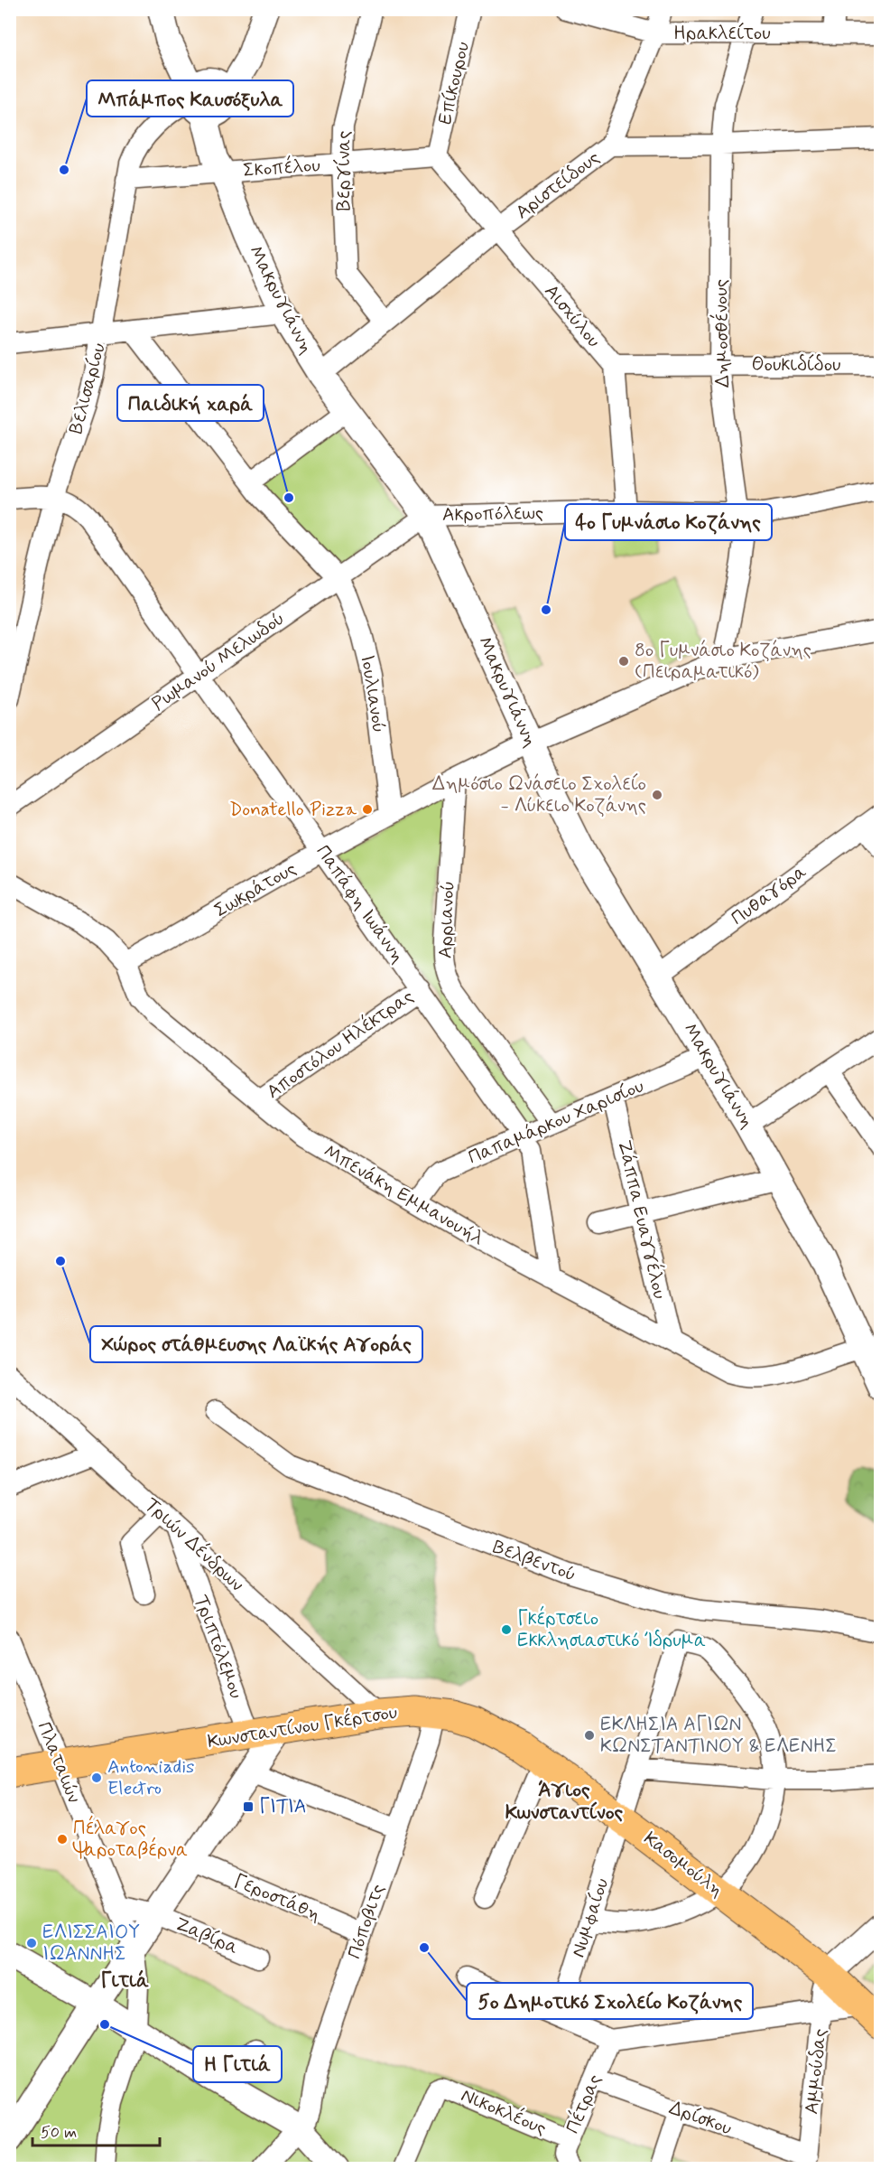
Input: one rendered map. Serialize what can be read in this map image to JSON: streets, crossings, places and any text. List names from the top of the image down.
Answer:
{
  "streets": {
    "main road": ["Κωνσταντίνου Γκέρτσου", "Κασομούλη"],
    "street": [
      "Ηρακλείτου",
      "Επίκουρου",
      "Σκοπέλου",
      "Βεργίνας",
      "Αριστείδους",
      "Μακρυγιάννη",
      "Αισχύλου",
      "Δημοσθένους",
      "Θουκιδίδου",
      "Βελισαρίου",
      "Ακροπόλεως",
      "Ρωμανού Μελωδού",
      "Ιουλιανού",
      "Σωκράτους",
      "Πυθαγόρα",
      "Παπάφη Ιωάννη",
      "Αρριανού",
      "Αποστόλου Ηλέκτρας",
      "Παπαμάρκου Χαρισίου",
      "Μπενάκη Εμμανουήλ",
      "Ζάππα Ευαγγέλου",
      "Τριών Δένδρων",
      "Βελβεντού",
      "Τριπτόλεμου",
      "Πλαταιών",
      "Γεροστάθη",
      "Νυμφαίου",
      "Πόποβιτς",
      "Ζαβίρα",
      "Αμμούδας",
      "Πέτρας",
      "Νικοκλέους",
      "Δρίσκου"
    ]
  },
  "crossings": [
    ["Ηρακλείτου", "Δημοσθένους"],
    ["Επίκουρου", "Σκοπέλου"],
    ["Επίκουρου", "Αισχύλου"],
    ["Σκοπέλου", "Βεργίνας"],
    ["Σκοπέλου", "Μακρυγιάννη"],
    ["Σκοπέλου", "Αισχύλου"],
    ["Σκοπέλου", "Βελισαρίου"],
    ["Βεργίνας", "Αριστείδους"],
    ["Αριστείδους", "Μακρυγιάννη"],
    ["Αριστείδους", "Αισχύλου"],
    ["Αριστείδους", "Δημοσθένους"],
    ["Μακρυγιάννη", "Βελισαρίου"],
    ["Μακρυγιάννη", "Ακροπόλεως"],
    ["Μακρυγιάννη", "Ρωμανού Μελωδού"],
    ["Μακρυγιάννη", "Σωκράτους"],
    ["Μακρυγιάννη", "Πυθαγόρα"],
    ["Μακρυγιάννη", "Παπαμάρκου Χαρισίου"],
    ["Μακρυγιάννη", "Μπενάκη Εμμανουήλ"],
    ["Αισχύλου", "Θουκιδίδου"],
    ["Αισχύλου", "Ακροπόλεως"],
    ["Δημοσθένους", "Θουκιδίδου"],
    ["Δημοσθένους", "Ακροπόλεως"],
    ["Δημοσθένους", "Σωκράτους"],
    ["Βελισαρίου", "Παπάφη Ιωάννη"],
    ["Ακροπόλεως", "Ρωμανού Μελωδού"],
    ["Ρωμανού Μελωδού", "Ιουλιανού"],
    ["Ρωμανού Μελωδού", "Παπάφη Ιωάννη"],
    ["Ιουλιανού", "Σωκράτους"],
    ["Σωκράτους", "Παπάφη Ιωάννη"],
    ["Σωκράτους", "Αρριανού"],
    ["Σωκράτους", "Μπενάκη Εμμανουήλ"],
    ["Παπάφη Ιωάννη", "Αποστόλου Ηλέκτρας"],
    ["Παπάφη Ιωάννη", "Παπαμάρκου Χαρισίου"],
    ["Παπάφη Ιωάννη", "Μπενάκη Εμμανουήλ"],
    ["Αρριανού", "Παπαμάρκου Χαρισίου"],
    ["Αποστόλου Ηλέκτρας", "Μπενάκη Εμμανουήλ"],
    ["Παπαμάρκου Χαρισίου", "Μπενάκη Εμμανουήλ"],
    ["Παπαμάρκου Χαρισίου", "Ζάππα Ευαγγέλου"],
    ["Μπενάκη Εμμανουήλ", "Ζάππα Ευαγγέλου"],
    ["Τριών Δένδρων", "Τριπτόλεμου"],
    ["Τριών Δένδρων", "Κωνσταντίνου Γκέρτσου"],
    ["Τριπτόλεμου", "Κωνσταντίνου Γκέρτσου"],
    ["Κωνσταντίνου Γκέρτσου", "Πλαταιών"],
    ["Κωνσταντίνου Γκέρτσου", "Κασομούλη"],
    ["Κωνσταντίνου Γκέρτσου", "Πόποβιτς"],
    ["Πλαταιών", "Ζαβίρα"],
    ["Κασομούλη", "Νυμφαίου"],
    ["Κασομούλη", "Πόποβιτς"],
    ["Κασομούλη", "Αμμούδας"],
    ["Γεροστάθη", "Πόποβιτς"],
    ["Αμμούδας", "Δρίσκου"],
    ["Πέτρας", "Νικοκλέους"],
    ["Πέτρας", "Δρίσκου"]
  ],
  "districts": ["Άγιος Κωνσταντίνος", "Γιτιά"],
  "places": {
    "other": [
      "Μπάμπος Καυσόξυλα",
      "Παιδική χαρά",
      "4ο Γυμνάσιο Κοζάνης",
      "8ο Γυμνάσιο Κοζάνης (Πειραματικό)",
      "Δημόσιο Ωνάσειο Σχολείο - Λύκειο Κοζάνης",
      "Donatello Pizza",
      "Χώρος στάθμευσης Λαϊκής Αγοράς",
      "Γκέρτσειο Εκκλησιαστικό Ίδρυμα",
      "ΕΚΛΗΣΙΑ ΑΓΙΩΝ ΚΩΝΣΤΑΝΤΙΝΟΥ & ΕΛΕΝΗΣ",
      "Antoniadis Electro",
      "Πέλαγος Ψαροταβέρνα",
      "ΕΛΙΣΣΑΙΟΥ ΙΩΑΝΝΗΣ",
      "5ο Δημοτικό Σχολείο Κοζάνης",
      "Η Γιτιά"
    ],
    "transit": ["ΓΙΤΙΑ"]
  },
  "scale_bar": "50 m"
}
